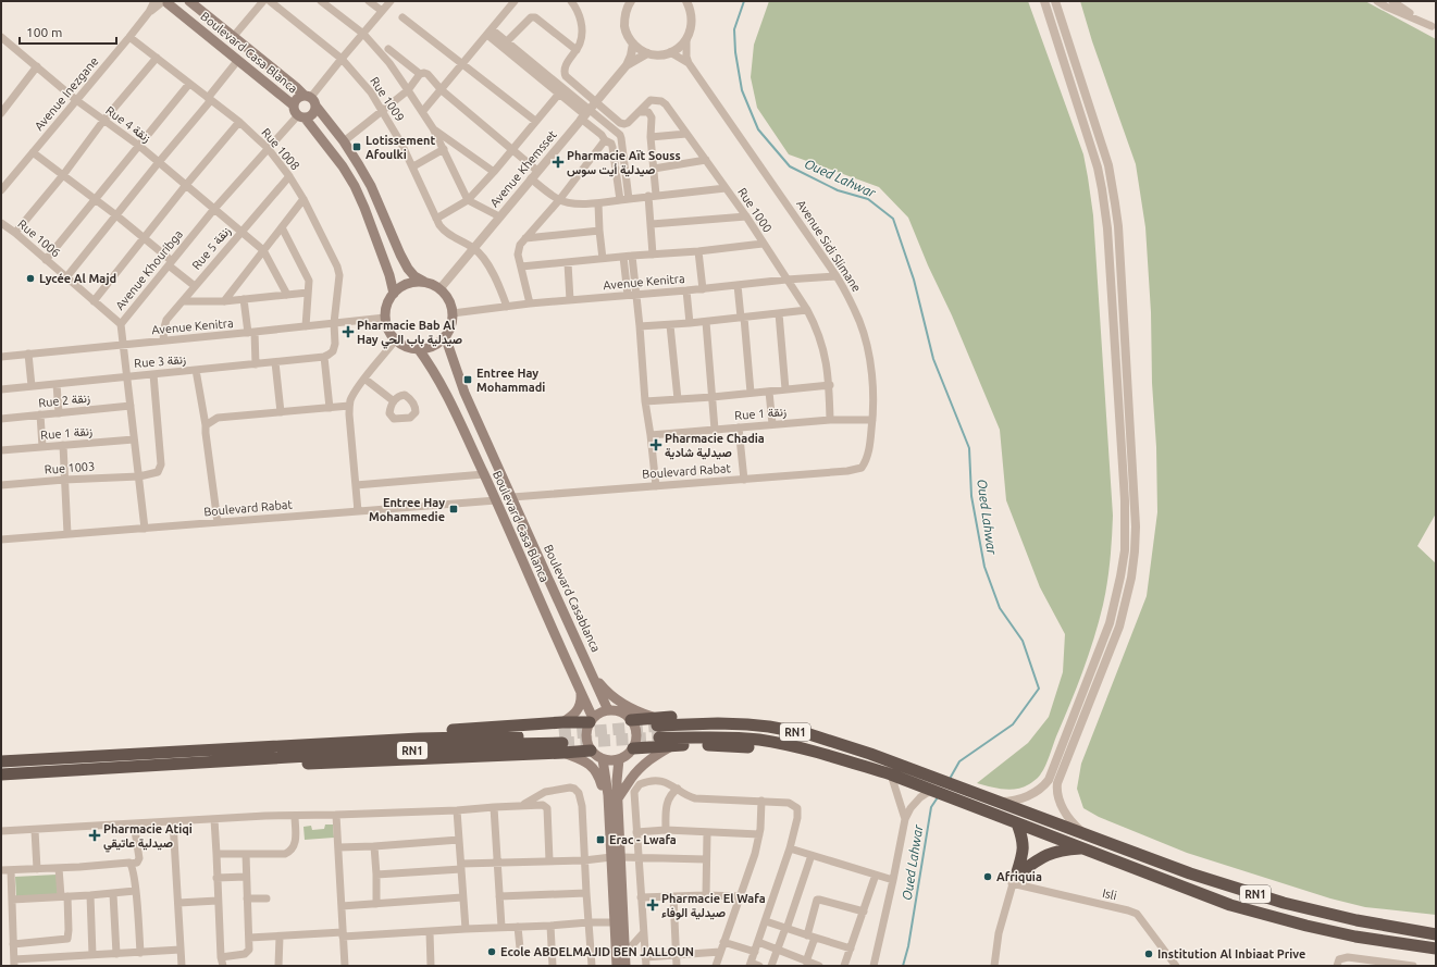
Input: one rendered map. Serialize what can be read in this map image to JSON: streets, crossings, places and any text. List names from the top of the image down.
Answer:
{
  "streets": {
    "highway": ["RN1"],
    "main road": ["Boulevard Casa Blanca", "Boulevard Casablanca"],
    "street": [
      "Avenue Inezgane",
      "Rue 1009",
      "Rue 4 زنقة",
      "Rue 1008",
      "Avenue Khemsset",
      "Rue 1000",
      "Rue 1006",
      "Avenue Sidi Slimane",
      "Rue 5 زنقة",
      "Avenue Khouribga",
      "Avenue Kenitra",
      "Rue 3 زنقة",
      "Rue 2 زنقة",
      "Rue 1 زنقة",
      "Rue 1003",
      "Boulevard Rabat",
      "Isli"
    ]
  },
  "crossings": [
    ["Boulevard Casa Blanca", "Avenue Inezgane"],
    ["Boulevard Casa Blanca", "Avenue Khemsset"],
    ["Boulevard Casa Blanca", "Avenue Khouribga"],
    ["Boulevard Casa Blanca", "Avenue Kenitra"],
    ["Boulevard Casa Blanca", "Boulevard Rabat"],
    ["Boulevard Casa Blanca", "Boulevard Casablanca"],
    ["Avenue Inezgane", "Rue 4 زنقة"],
    ["Avenue Inezgane", "Rue 1008"],
    ["Rue 1009", "Avenue Khemsset"],
    ["Rue 4 زنقة", "Rue 5 زنقة"],
    ["Rue 4 زنقة", "Avenue Khouribga"],
    ["Rue 1008", "Rue 5 زنقة"],
    ["Rue 1008", "Avenue Khouribga"],
    ["Rue 1008", "Avenue Kenitra"],
    ["Avenue Khemsset", "Rue 1000"],
    ["Avenue Khemsset", "Avenue Kenitra"],
    ["Rue 1000", "Avenue Kenitra"],
    ["Rue 1000", "Rue 1 زنقة"],
    ["Rue 1006", "Avenue Khouribga"],
    ["Avenue Sidi Slimane", "Avenue Kenitra"],
    ["Avenue Sidi Slimane", "Rue 1 زنقة"],
    ["Avenue Sidi Slimane", "Boulevard Rabat"],
    ["Rue 5 زنقة", "Avenue Kenitra"],
    ["Avenue Khouribga", "Avenue Kenitra"],
    ["Avenue Khouribga", "Rue 3 زنقة"],
    ["Avenue Khouribga", "Rue 2 زنقة"],
    ["Avenue Khouribga", "Rue 1 زنقة"],
    ["Avenue Khouribga", "Rue 1003"],
    ["Avenue Khouribga", "Boulevard Rabat"],
    ["Rue 3 زنقة", "Rue 1003"],
    ["Boulevard Rabat", "Boulevard Casablanca"]
  ],
  "water": ["Oued Lahwar"],
  "places": {
    "transit": [
      "Lotissement Afoulki",
      "Entree Hay Mohammadi",
      "Entree Hay Mohammedie",
      "Erac - Lwafa"
    ],
    "health": [
      "Pharmacie Aït Souss صيدلية أيت سوس",
      "Pharmacie Bab Al Hay صيدلية باب الحي",
      "Pharmacie Chadia صيدلية شادية",
      "Pharmacie Atiqi صيدلية عاتيقي",
      "Pharmacie El Wafa صيدلية الوفاء"
    ],
    "other": [
      "Lycée Al Majd",
      "Afriquia",
      "Ecole ABDELMAJID BEN JALLOUN",
      "Institution Al Inbiaat Prive"
    ]
  },
  "scale_bar": "100 m"
}
